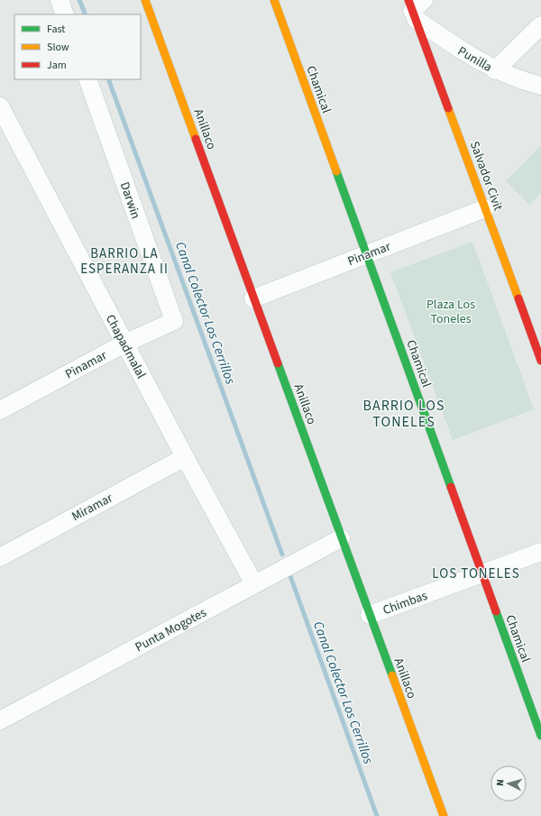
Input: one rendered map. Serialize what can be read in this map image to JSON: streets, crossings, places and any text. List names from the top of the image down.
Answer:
{
  "streets": {
    "street": [
      "Punilla",
      "Chamical",
      "Anillaco",
      "Salvador Civit",
      "Darwin",
      "Pinamar",
      "Chapadmalal",
      "Miramar",
      "Chimbas",
      "Punta Mogotes"
    ]
  },
  "crossings": [
    ["Punilla", "Salvador Civit"],
    ["Chamical", "Pinamar"],
    ["Chamical", "Chimbas"],
    ["Anillaco", "Pinamar"],
    ["Anillaco", "Chimbas"],
    ["Anillaco", "Punta Mogotes"],
    ["Salvador Civit", "Pinamar"],
    ["Darwin", "Pinamar"],
    ["Pinamar", "Chapadmalal"],
    ["Chapadmalal", "Miramar"],
    ["Chapadmalal", "Punta Mogotes"]
  ],
  "districts": ["BARRIO LA ESPERANZA II", "BARRIO LOS TONELES", "LOS TONELES"],
  "water": ["Canal Colector Los Cerrillos"],
  "parks": ["Plaza Los Toneles"],
  "legend": ["Fast", "Slow", "Jam"],
  "north": "left"
}
